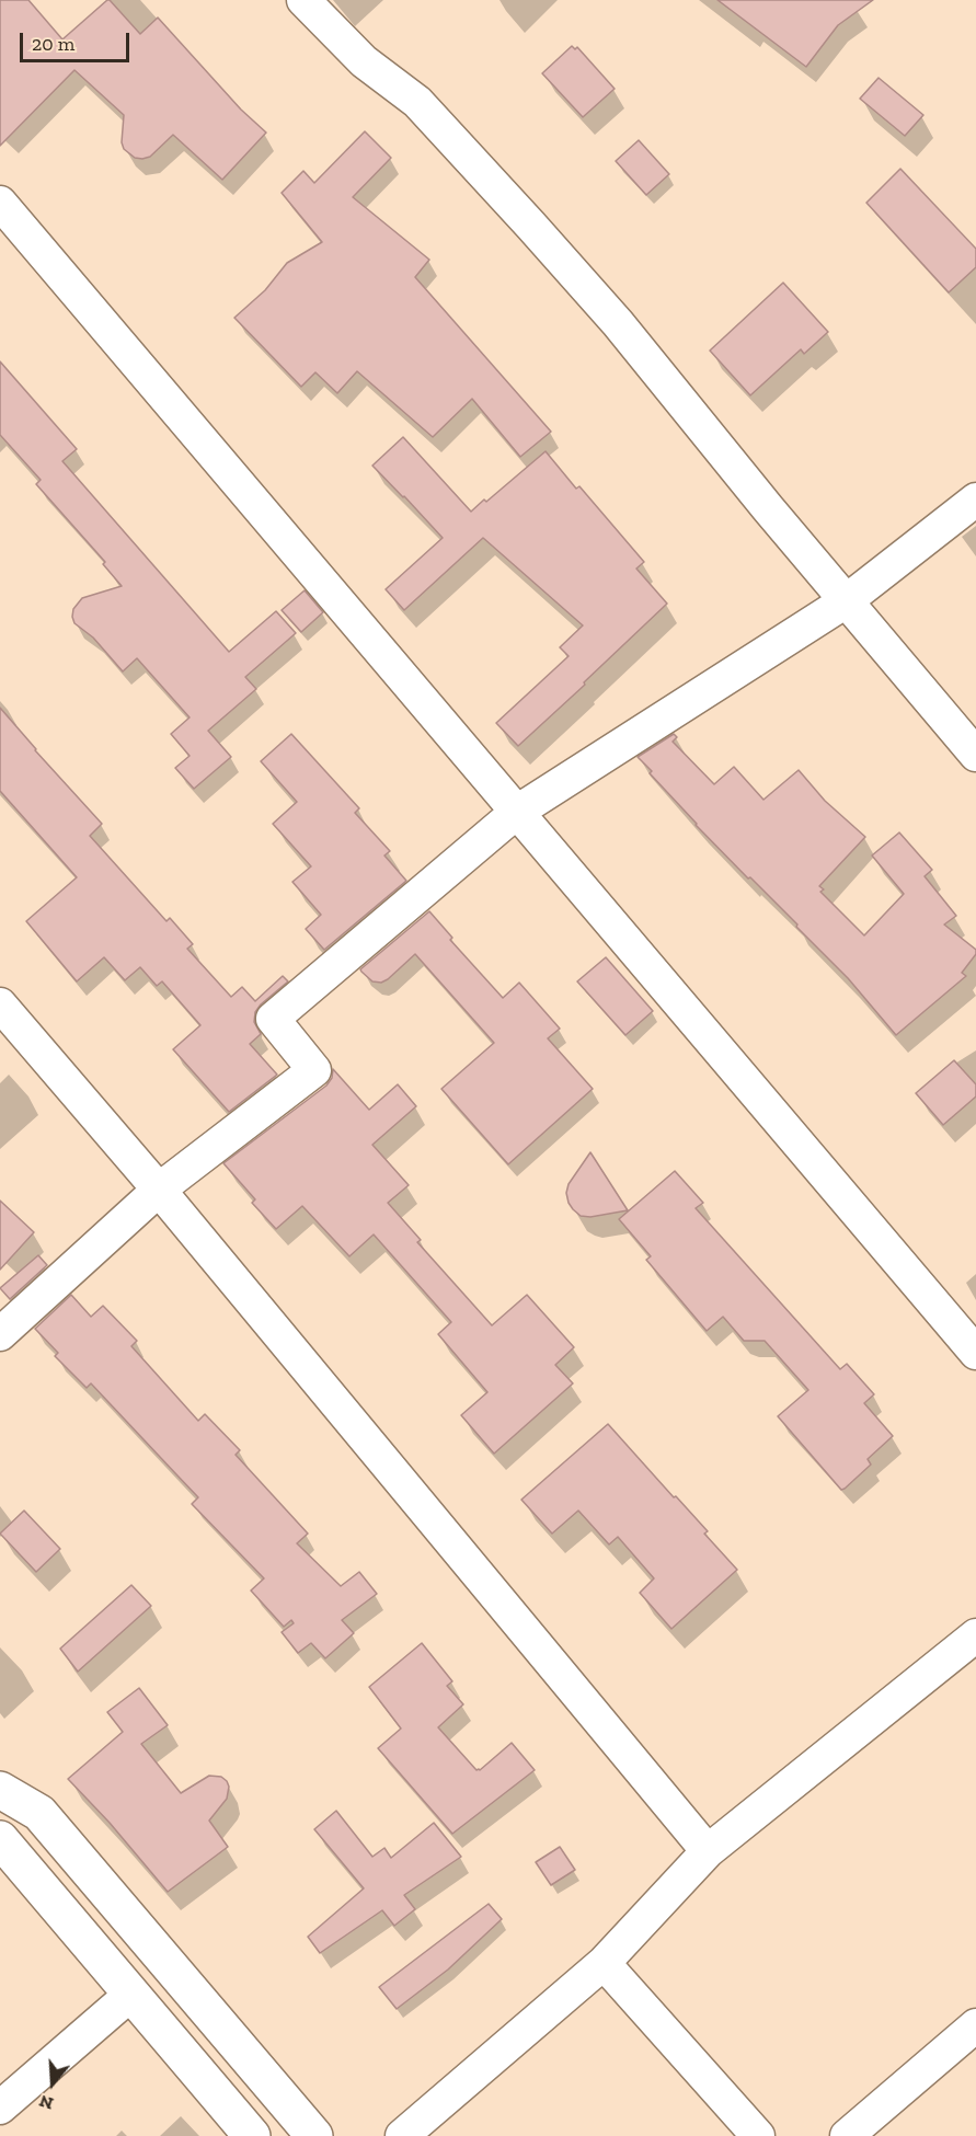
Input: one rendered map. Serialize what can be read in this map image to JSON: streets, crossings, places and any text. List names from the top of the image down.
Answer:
{
  "scale_bar": "20 m",
  "north": "bottom"
}
